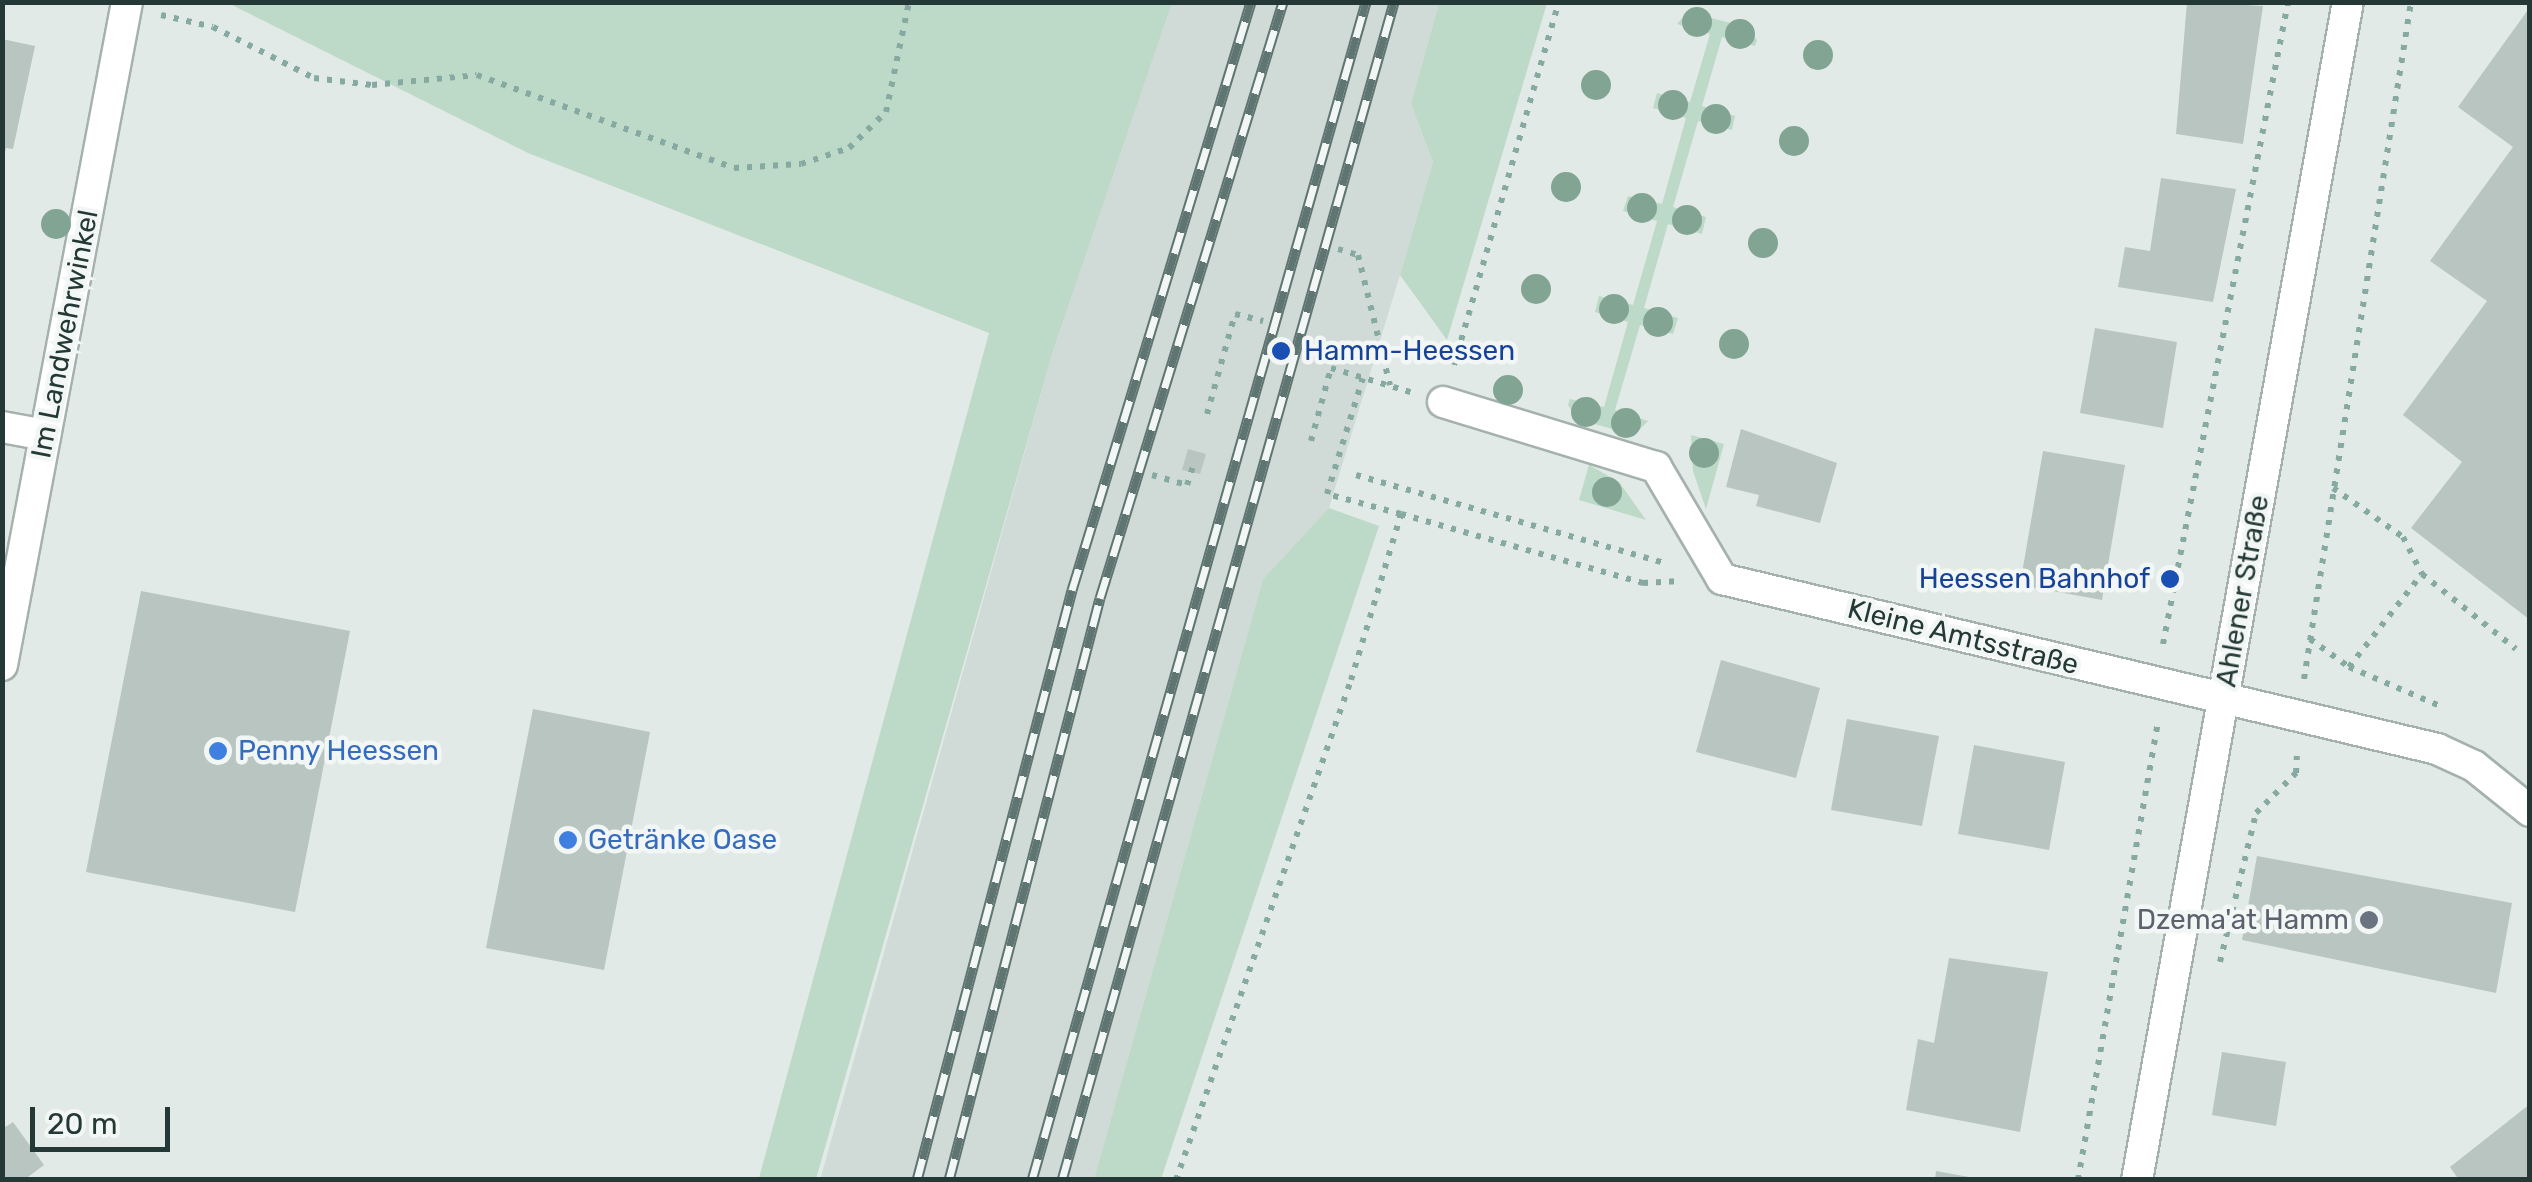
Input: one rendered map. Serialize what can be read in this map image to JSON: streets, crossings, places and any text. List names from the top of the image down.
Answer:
{
  "streets": {
    "street": ["Im Landwehrwinkel", "Ahlener Straße", "Kleine Amtsstraße"]
  },
  "crossings": [
    ["Ahlener Straße", "Kleine Amtsstraße"]
  ],
  "places": [
    "Hamm-Heessen",
    "Heessen Bahnhof",
    "Penny Heessen",
    "Getränke Oase",
    "Dzema'at Hamm"
  ],
  "scale_bar": "20 m"
}
